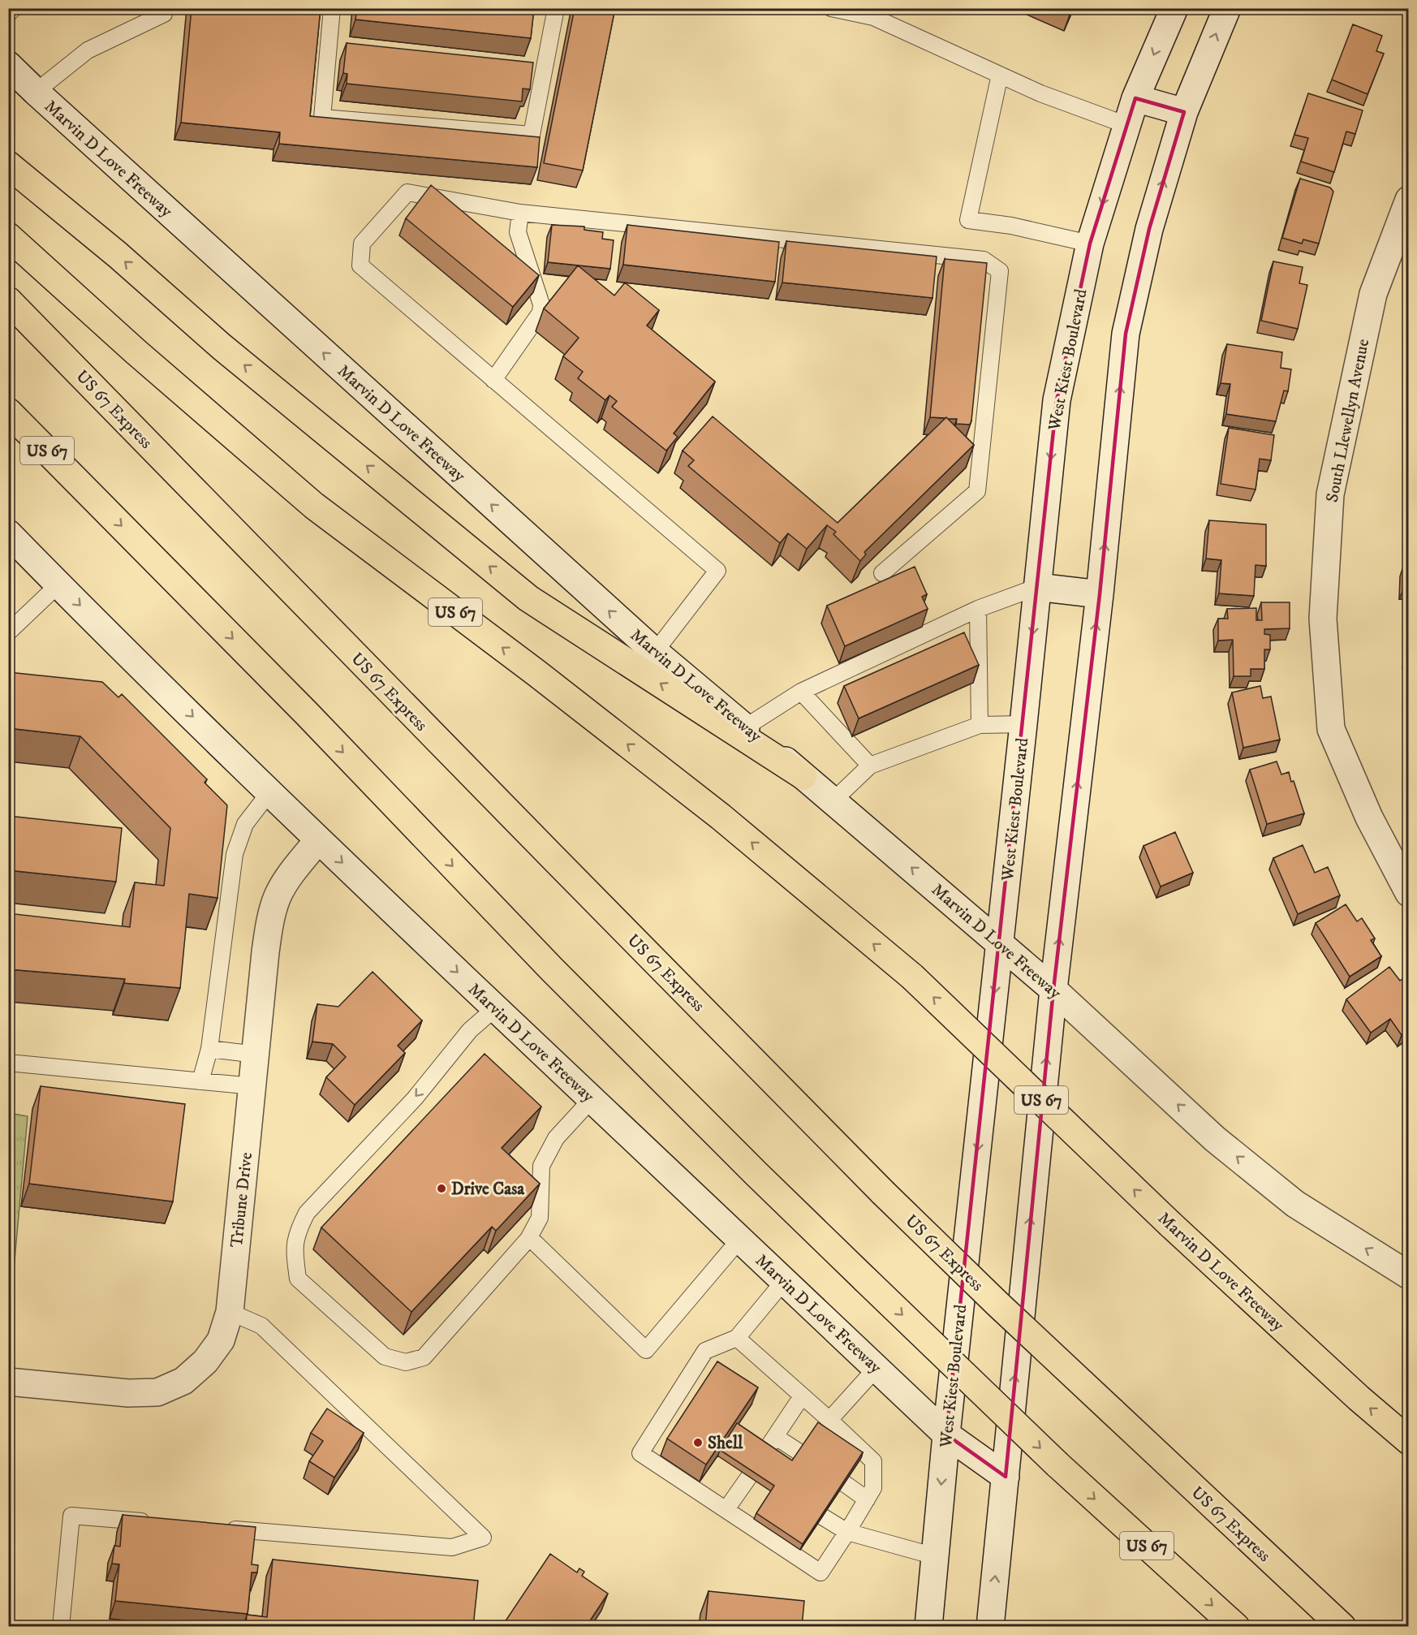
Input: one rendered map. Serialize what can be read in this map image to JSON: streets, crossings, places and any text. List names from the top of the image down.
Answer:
{
  "streets": {
    "highway": ["Marvin D Love Freeway", "US 67 Express", "US 67"],
    "main road": ["West Kiest Boulevard", "South Llewellyn Avenue", "Tribune Drive"]
  },
  "crossings": [
    ["Marvin D Love Freeway", "West Kiest Boulevard"],
    ["Marvin D Love Freeway", "Tribune Drive"]
  ],
  "places": ["Drive Casa", "Shell"]
}
